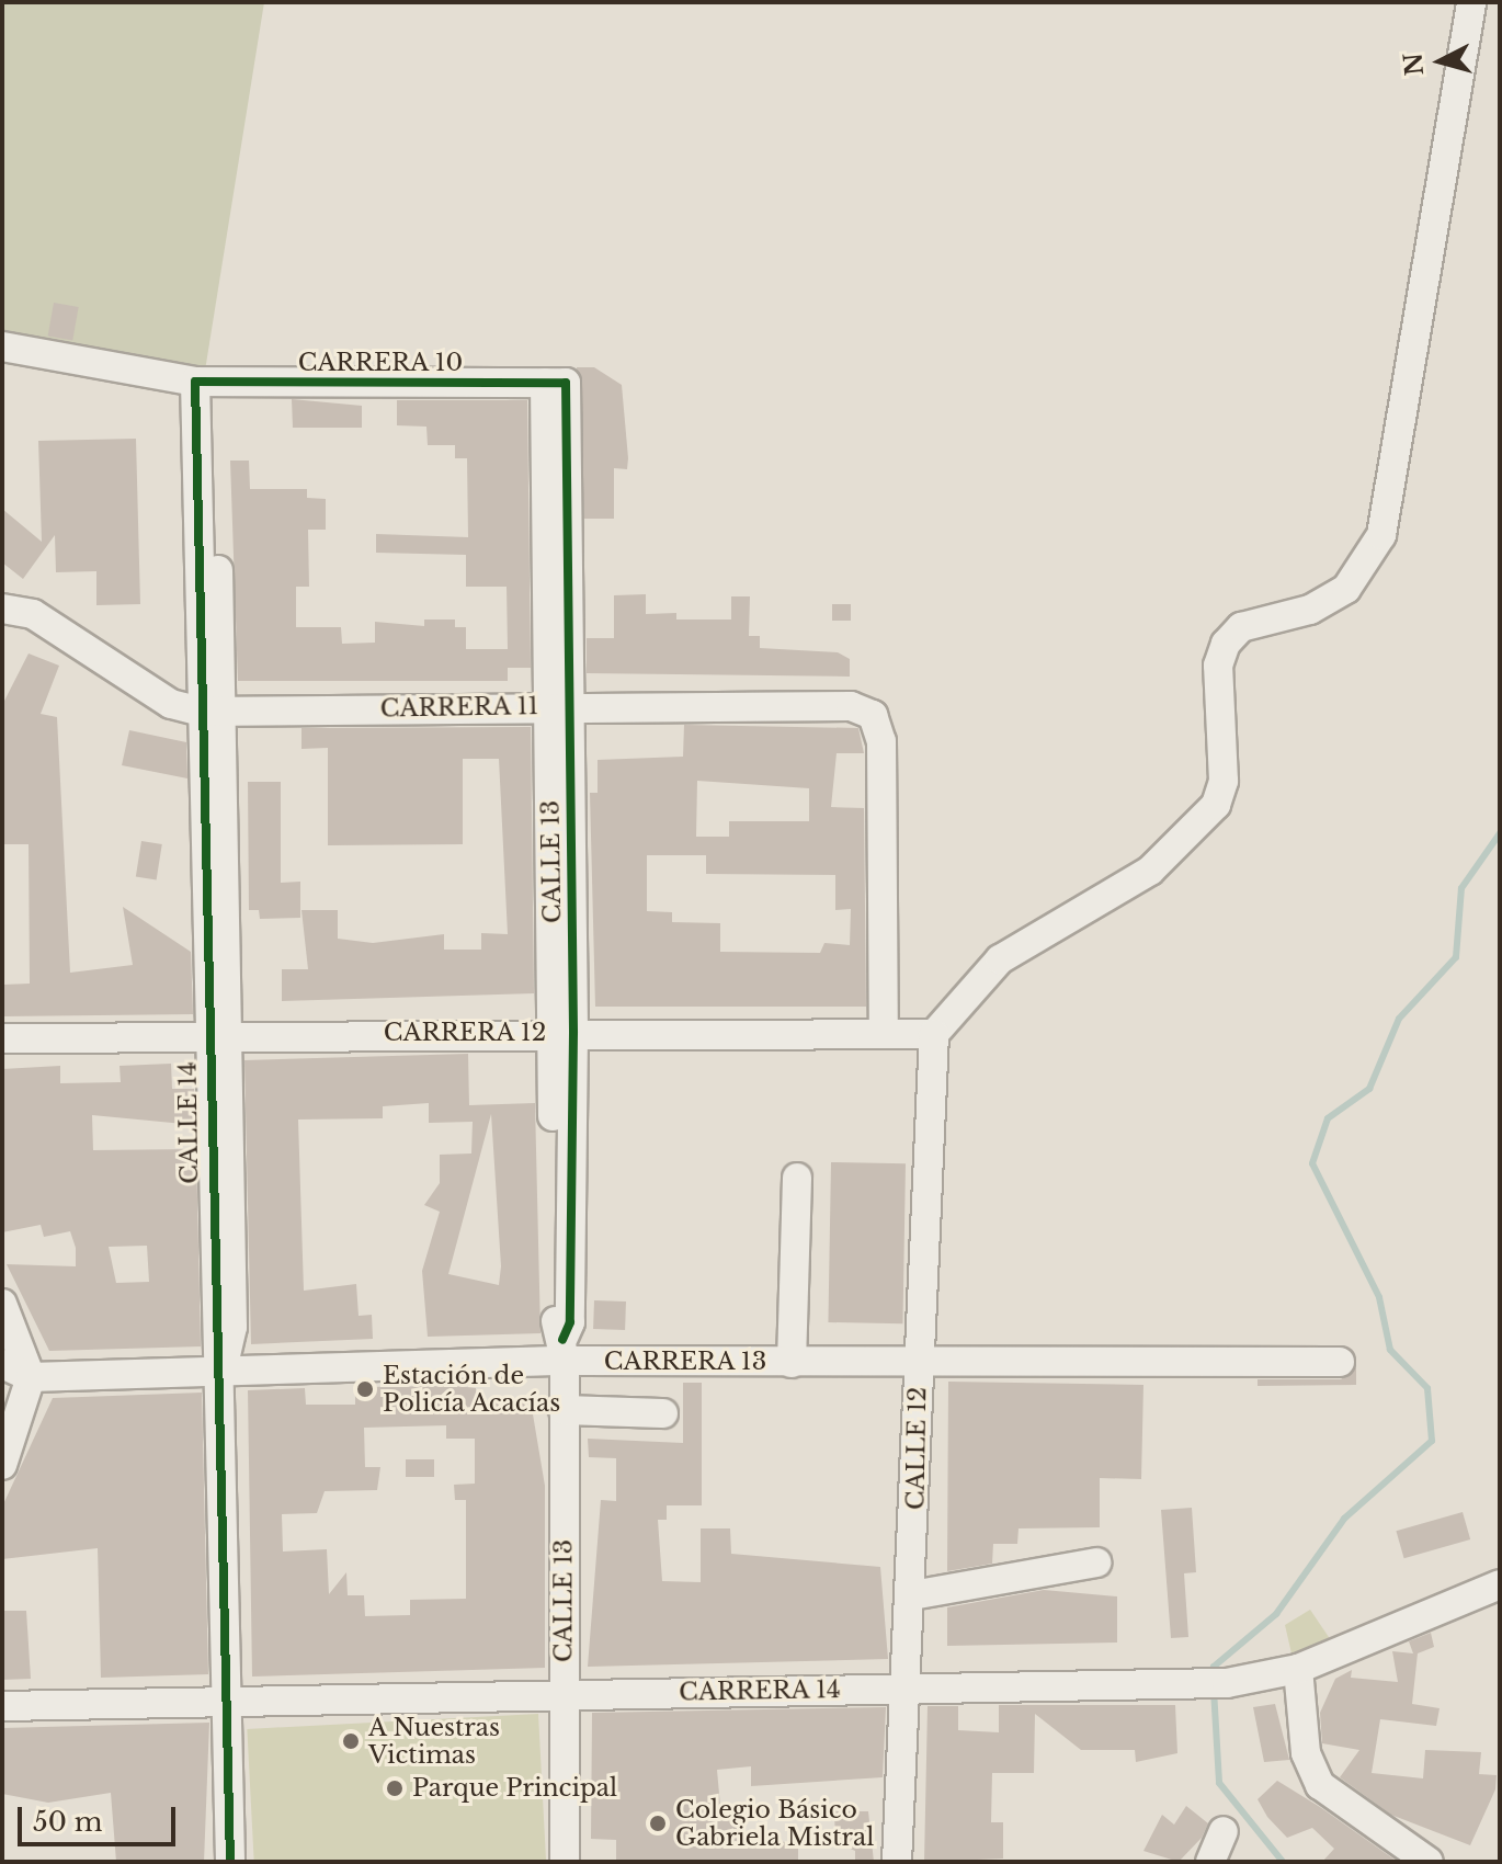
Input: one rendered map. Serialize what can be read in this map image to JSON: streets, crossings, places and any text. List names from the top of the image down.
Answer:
{
  "streets": {
    "street": [
      "CARRERA 10",
      "CARRERA 11",
      "CALLE 13",
      "CARRERA 12",
      "CALLE 14",
      "CARRERA 13",
      "CALLE 12",
      "CARRERA 14"
    ]
  },
  "crossings": [
    ["CARRERA 10", "CALLE 13"],
    ["CARRERA 10", "CALLE 14"],
    ["CARRERA 11", "CALLE 13"],
    ["CARRERA 11", "CARRERA 12"],
    ["CARRERA 11", "CALLE 14"],
    ["CALLE 13", "CARRERA 12"],
    ["CALLE 13", "CARRERA 13"],
    ["CALLE 13", "CARRERA 14"],
    ["CARRERA 12", "CALLE 14"],
    ["CARRERA 12", "CALLE 12"],
    ["CALLE 14", "CARRERA 13"],
    ["CALLE 14", "CARRERA 14"],
    ["CARRERA 13", "CALLE 12"],
    ["CALLE 12", "CARRERA 14"]
  ],
  "places": [
    "Estación de Policía Acacías",
    "A Nuestras Victimas",
    "Parque Principal",
    "Colegio Básico Gabriela Mistral"
  ],
  "scale_bar": "50 m",
  "north": "left"
}
